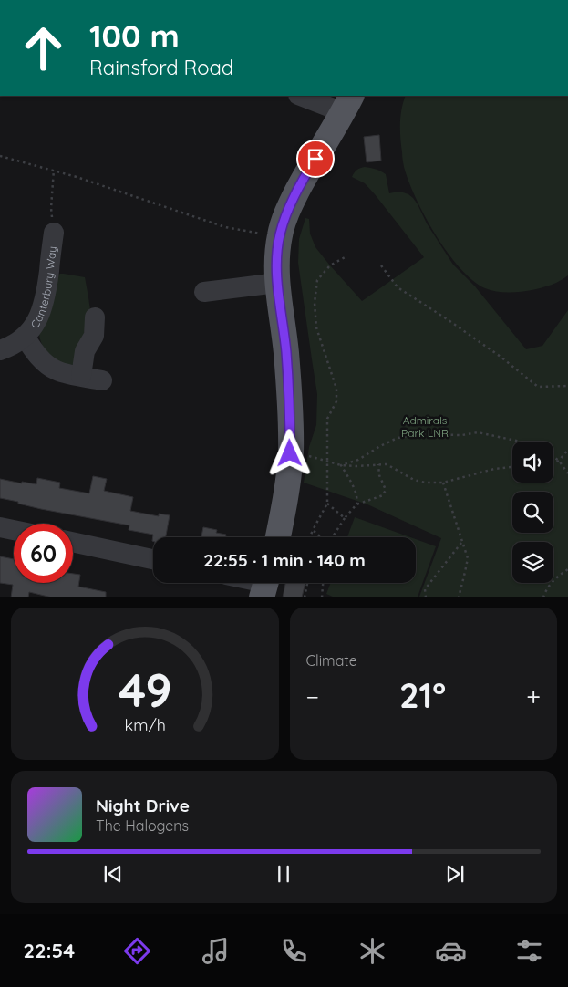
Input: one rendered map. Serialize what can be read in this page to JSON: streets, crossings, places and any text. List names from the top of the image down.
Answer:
{
  "streets": {
    "street": ["Canterbury Way"]
  },
  "parks": ["Admirals Park LNR"],
  "page": {
    "turn": ["100 m", "Rainsford Road"],
    "limit": "60",
    "trip": "22:55 · 1 min · 140 m",
    "tile": "Climate",
    "heat": ["−", "21°", "+"],
    "song": ["Night Drive", "The Halogens"],
    "tabs": "22:54",
    "gauge": ["49", "km/h"]
  }
}
